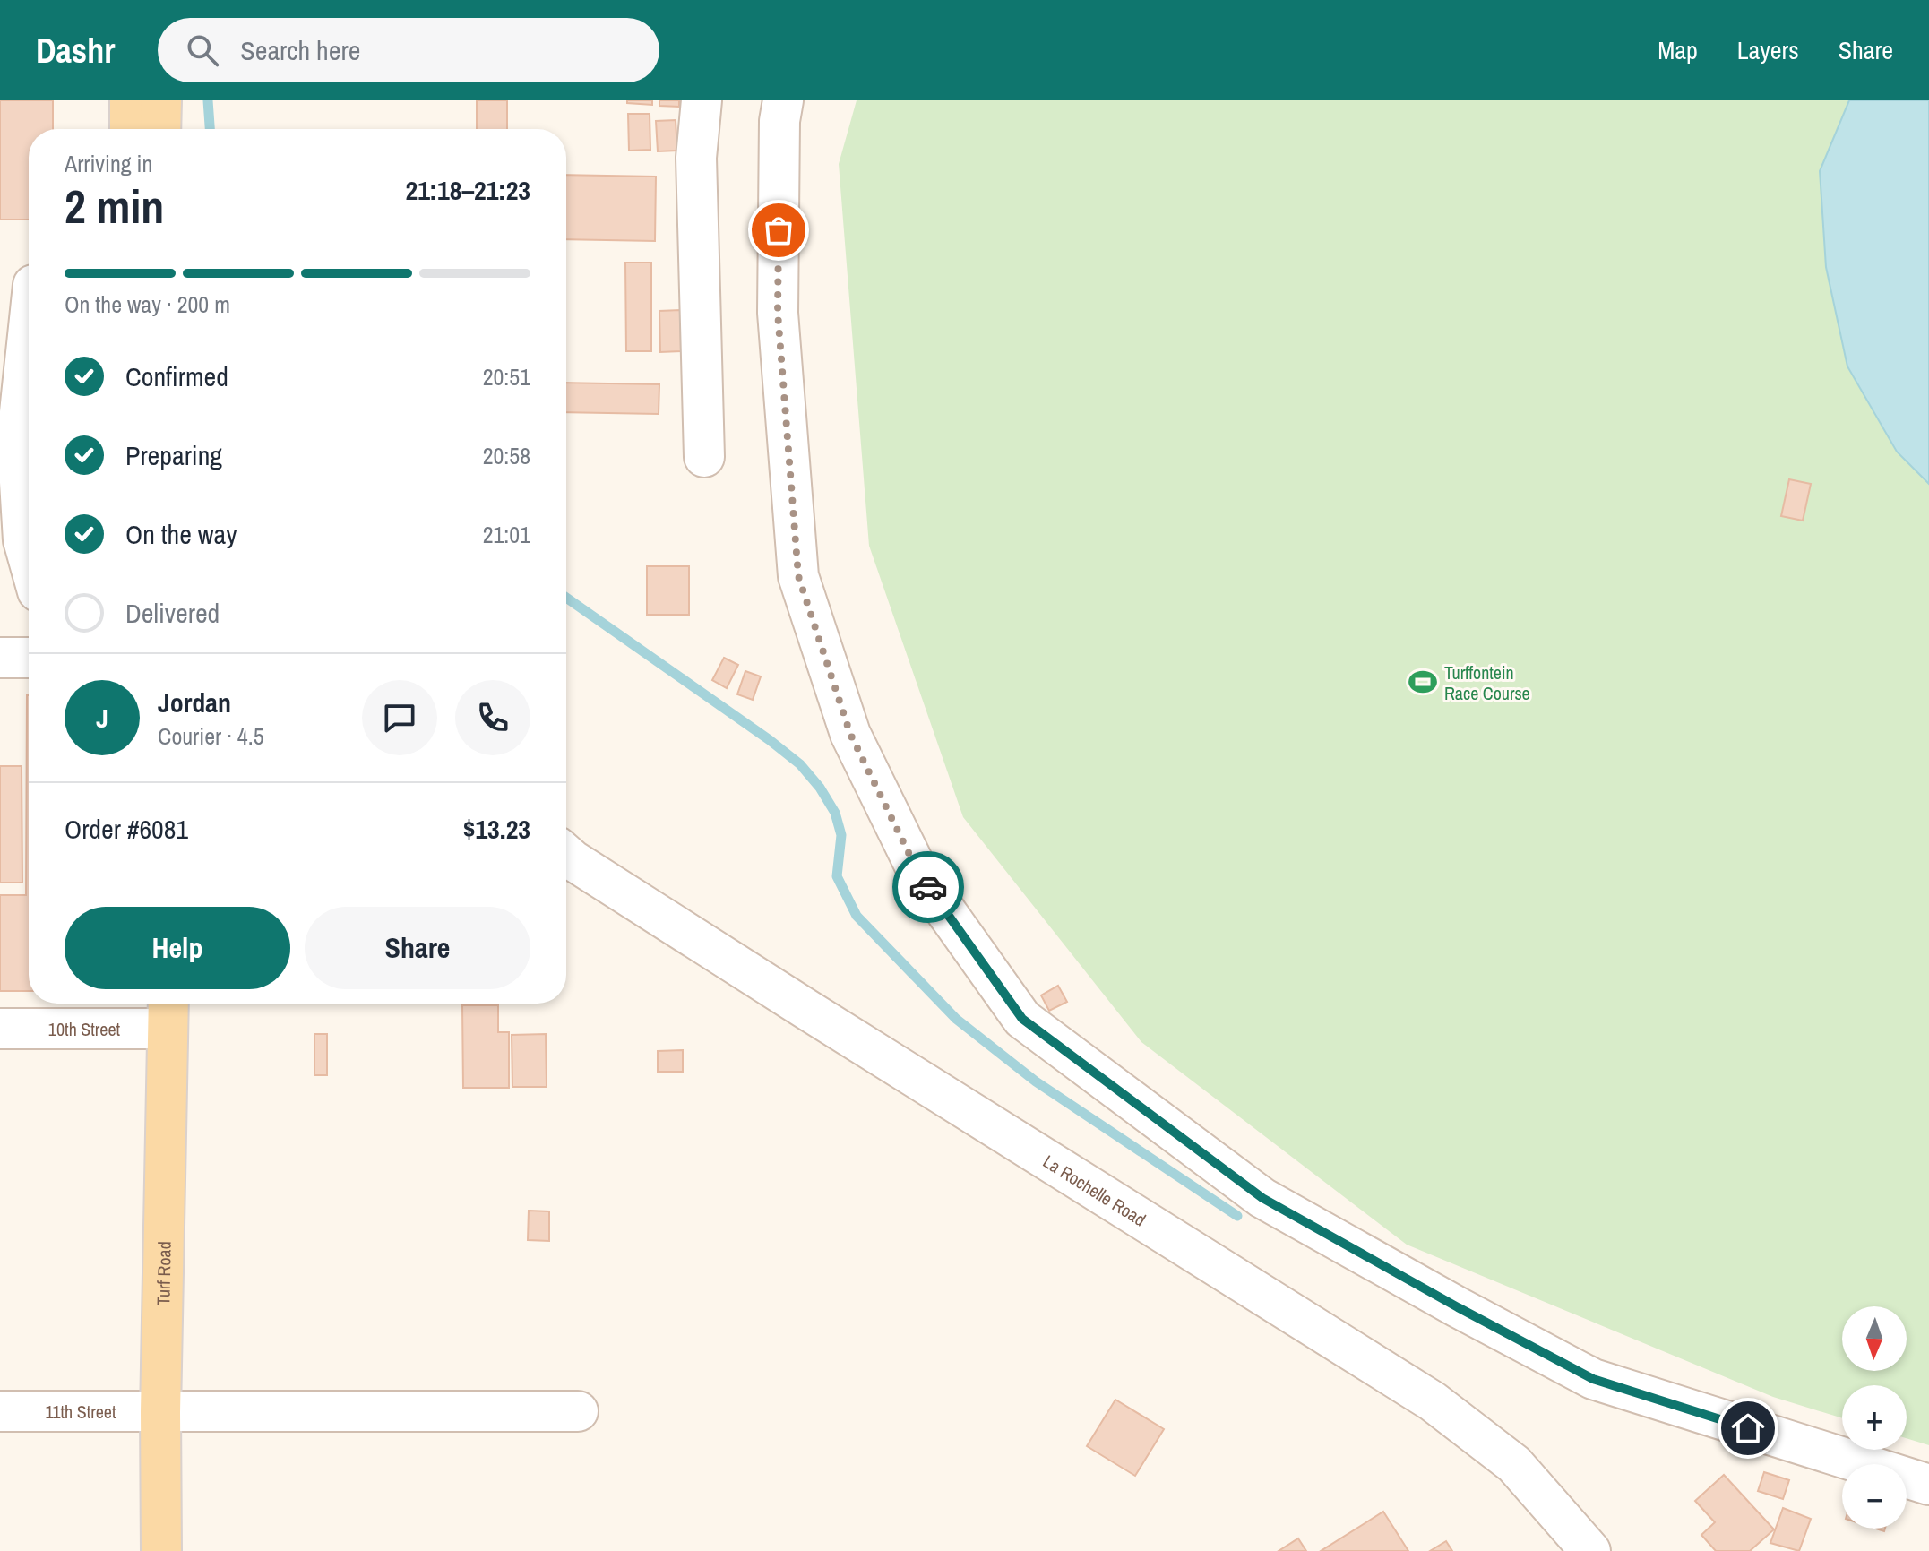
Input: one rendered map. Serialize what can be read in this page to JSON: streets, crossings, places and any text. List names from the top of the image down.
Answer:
{
  "streets": {
    "main road": ["Turf Road"],
    "street": ["10th Street", "La Rochelle Road", "11th Street"]
  },
  "crossings": [
    ["10th Street", "Turf Road"],
    ["Turf Road", "11th Street"]
  ],
  "places": {
    "sports": ["Turffontein Race Course"]
  },
  "north": "bottom",
  "page": {
    "header": "Dashr",
    "search": "Search here",
    "nav": ["Map", "Layers", "Share"],
    "heading": ["2 min", "Arriving in", "21:18–21:23"],
    "panel": [
      "Jordan",
      "Courier · 4.5",
      "Order #6081",
      "$13.23"
    ],
    "bar": "On the way · 200 m",
    "list": [
      ["Confirmed", "20:51"],
      ["Preparing", "20:58"],
      ["On the way", "21:01"],
      "Delivered"
    ],
    "round": "J",
    "buttons": ["Help", "Share"],
    "map_buttons": ["+", "−"]
  }
}
